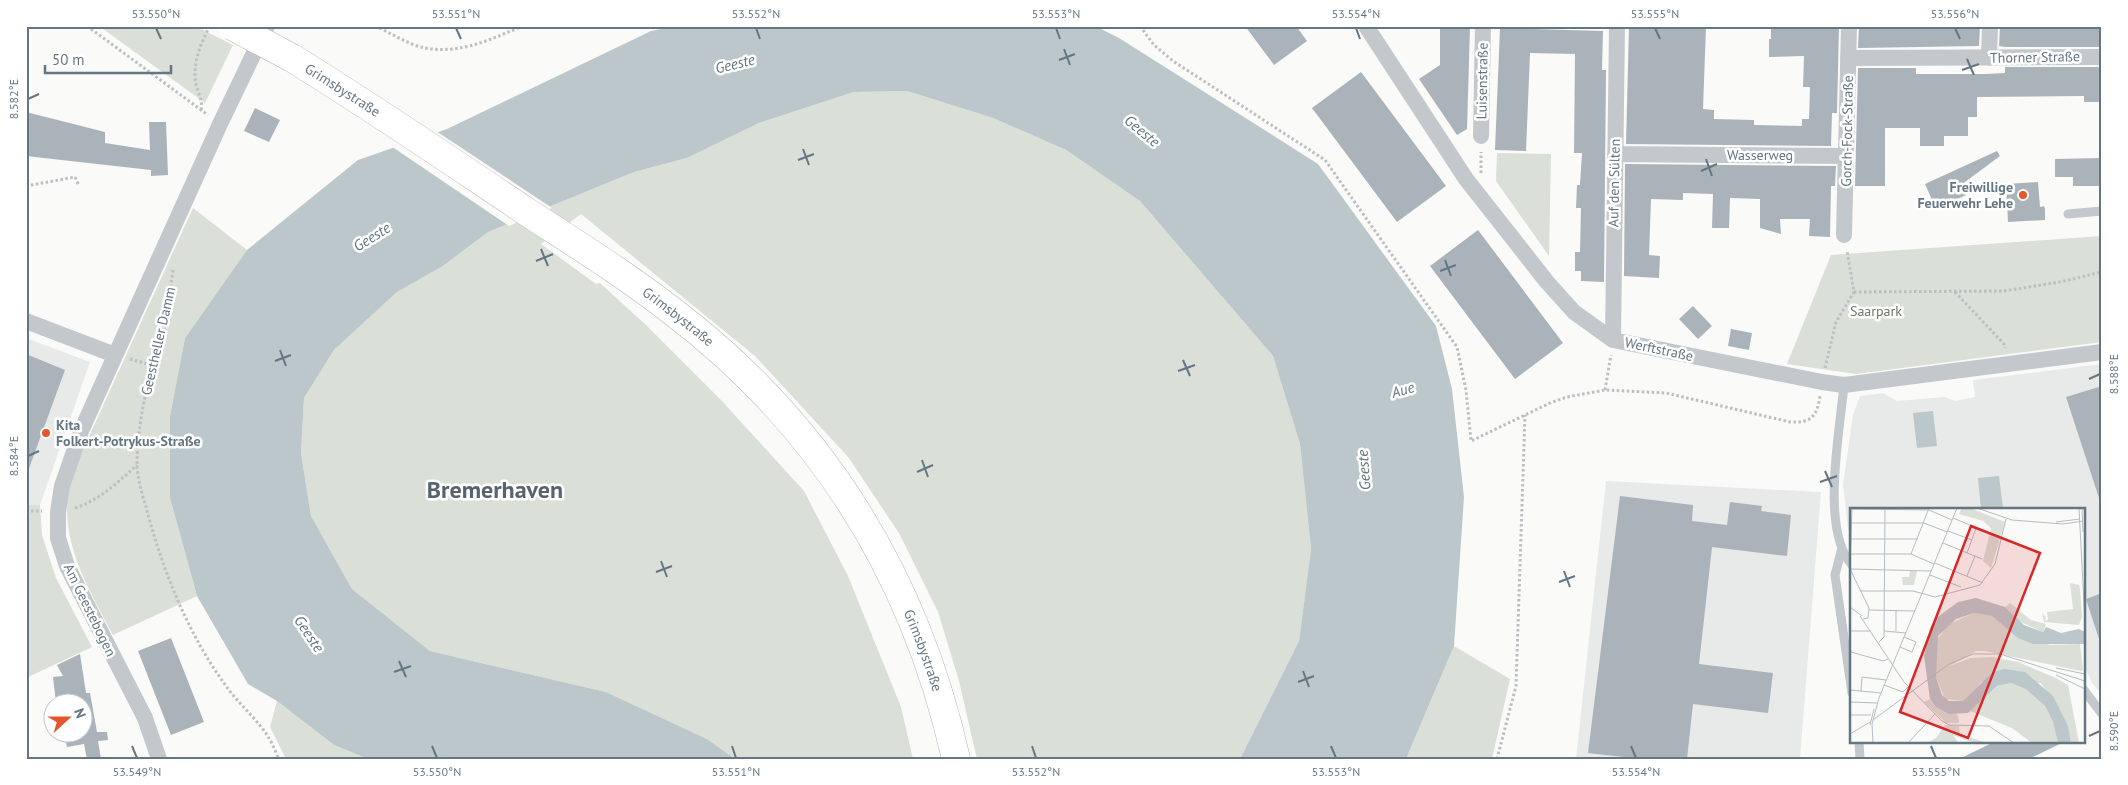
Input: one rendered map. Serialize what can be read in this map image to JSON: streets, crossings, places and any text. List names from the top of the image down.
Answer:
{
  "streets": {
    "highway": ["Grimsbystraße"],
    "street": [
      "Thorner Straße",
      "Luisenstraße",
      "Gorch-Fock-Straße",
      "Wasserweg",
      "Auf den Sülten",
      "Werftstraße",
      "Am Geestebogen"
    ],
    "path": ["Geestheller Damm"]
  },
  "crossings": [
    ["Thorner Straße", "Gorch-Fock-Straße"],
    ["Gorch-Fock-Straße", "Wasserweg"],
    ["Wasserweg", "Auf den Sülten"],
    ["Auf den Sülten", "Werftstraße"]
  ],
  "districts": ["Bremerhaven"],
  "water": ["Geeste", "Aue"],
  "parks": ["Saarpark"],
  "places": ["Freiwillige Feuerwehr Lehe", "Kita Folkert-Potrykus-Straße"],
  "scale_bar": "50 m",
  "north": "right",
  "coordinates": [
    "53.550°N",
    "53.551°N",
    "53.552°N",
    "53.553°N",
    "53.554°N",
    "53.555°N",
    "53.556°N",
    "8.582°E",
    "8.588°E",
    "8.584°E",
    "8.590°E",
    "53.549°N"
  ]
}
